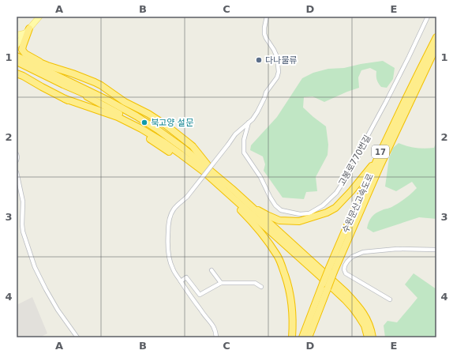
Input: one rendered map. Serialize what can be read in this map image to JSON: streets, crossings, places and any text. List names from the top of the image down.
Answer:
{
  "streets": {
    "highway": ["17", "수원문산고속도로"],
    "street": ["고봉로770번길"]
  },
  "places": ["다나물류", "북고양 설문"],
  "grid": {
    "columns": [
      "A",
      "B",
      "C",
      "D",
      "E"
    ],
    "rows": [
      "1",
      "2",
      "3",
      "4"
    ]
  }
}
